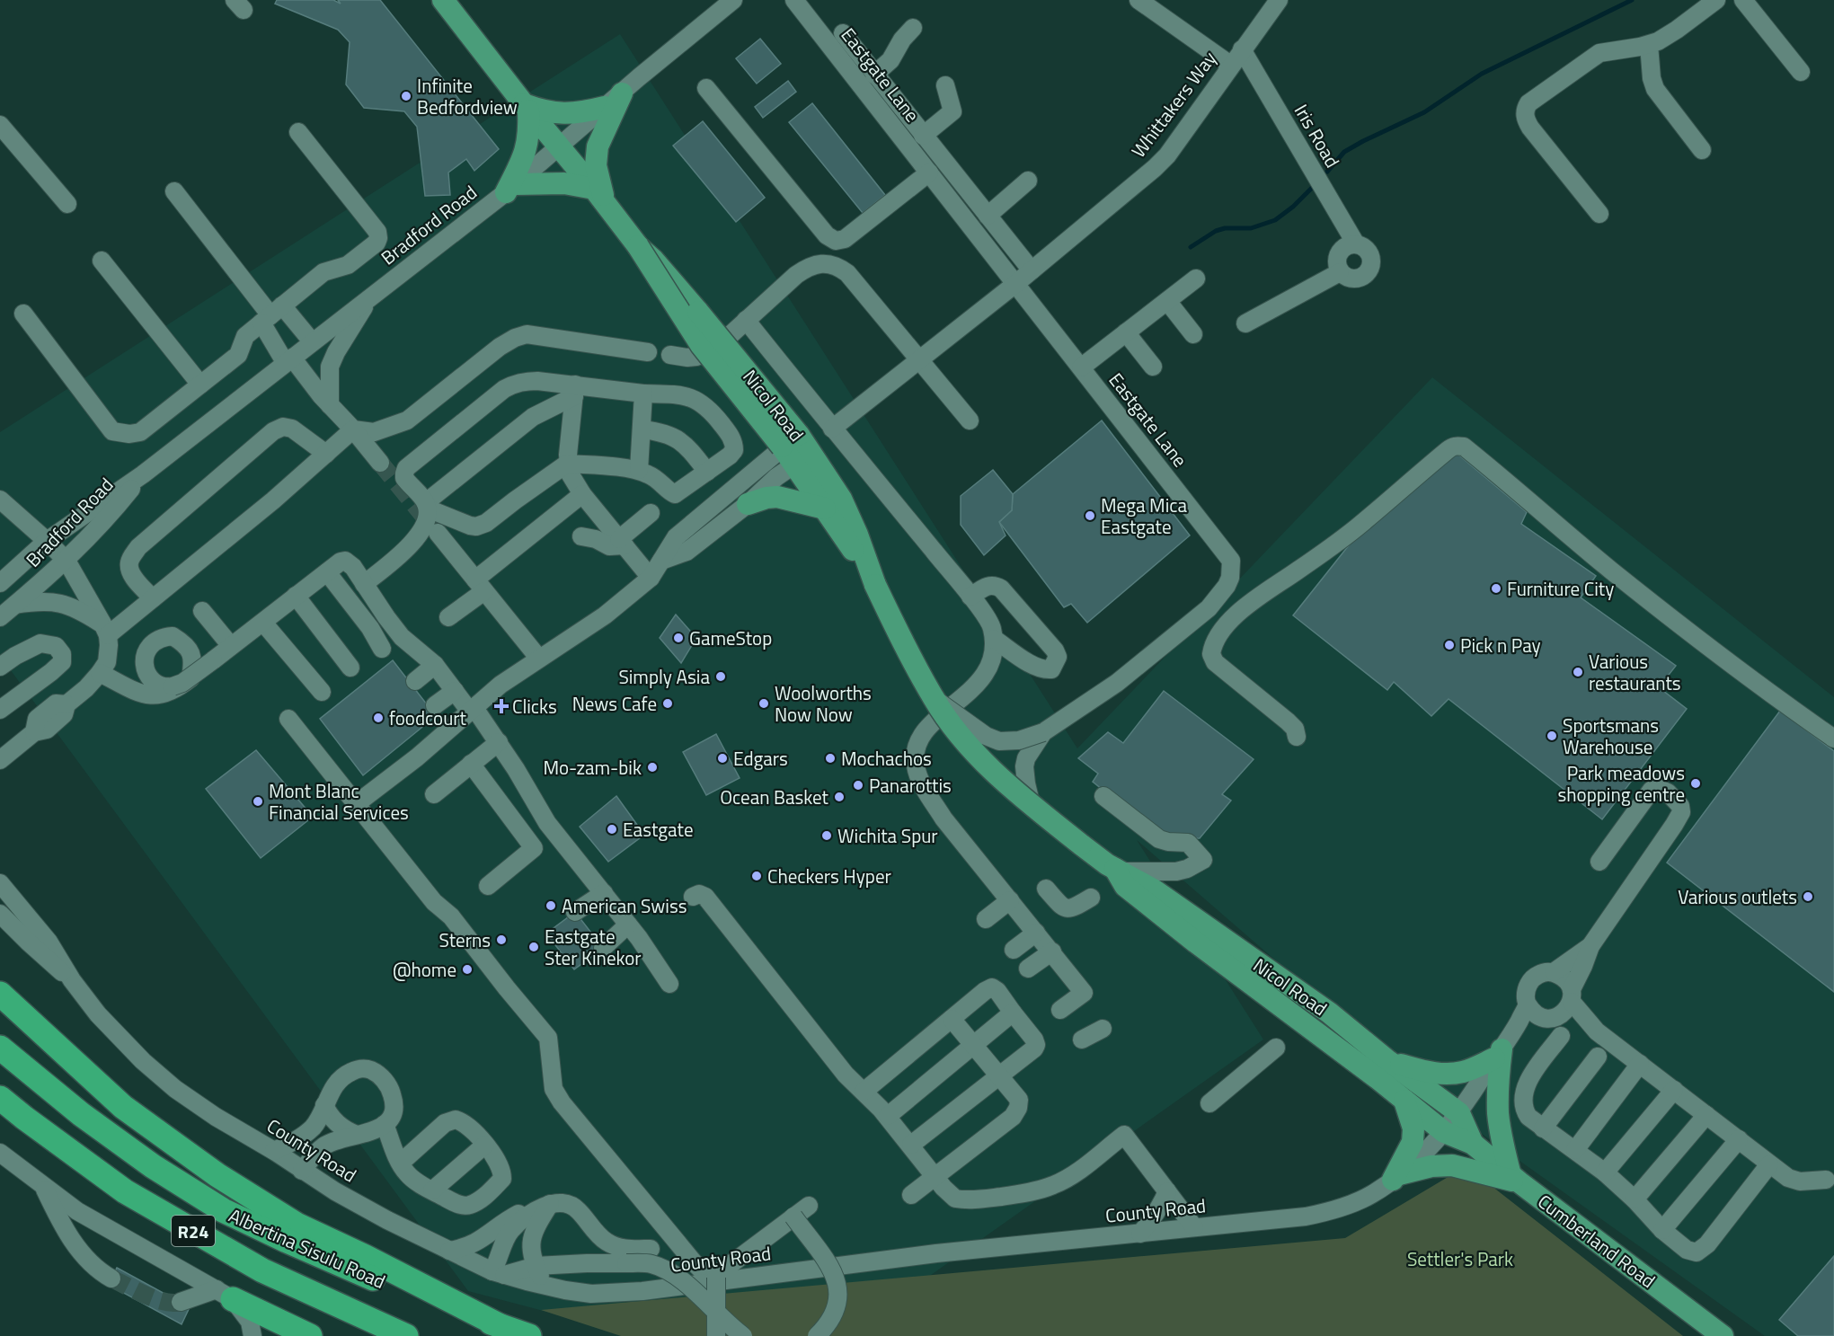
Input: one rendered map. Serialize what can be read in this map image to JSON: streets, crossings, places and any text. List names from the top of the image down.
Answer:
{
  "streets": {
    "highway": ["R24", "Albertina Sisulu Road"],
    "main road": ["Nicol Road", "Cumberland Road"],
    "street": [
      "Eastgate Lane",
      "Whittakers Way",
      "Iris Road",
      "Bradford Road",
      "County Road"
    ]
  },
  "crossings": [
    ["Eastgate Lane", "Whittakers Way"],
    ["Eastgate Lane", "Nicol Road"],
    ["Whittakers Way", "Iris Road"],
    ["Bradford Road", "Nicol Road"],
    ["Nicol Road", "County Road"],
    ["Nicol Road", "Cumberland Road"],
    ["County Road", "Cumberland Road"]
  ],
  "parks": ["Settler's Park"],
  "places": {
    "other": [
      "Infinite Bedfordview",
      "Mega Mica Eastgate",
      "Furniture City",
      "GameStop",
      "Pick n Pay",
      "Various restaurants",
      "Simply Asia",
      "News Cafe",
      "Woolworths Now Now",
      "foodcourt",
      "Sportsmans Warehouse",
      "Edgars",
      "Mochachos",
      "Mo-zam-bik",
      "Park meadows shopping centre",
      "Panarottis",
      "Ocean Basket",
      "Mont Blanc Financial Services",
      "Eastgate",
      "Wichita Spur",
      "Checkers Hyper",
      "Various outlets",
      "American Swiss",
      "Sterns",
      "Eastgate Ster Kinekor",
      "@home"
    ],
    "health": ["Clicks"]
  }
}
